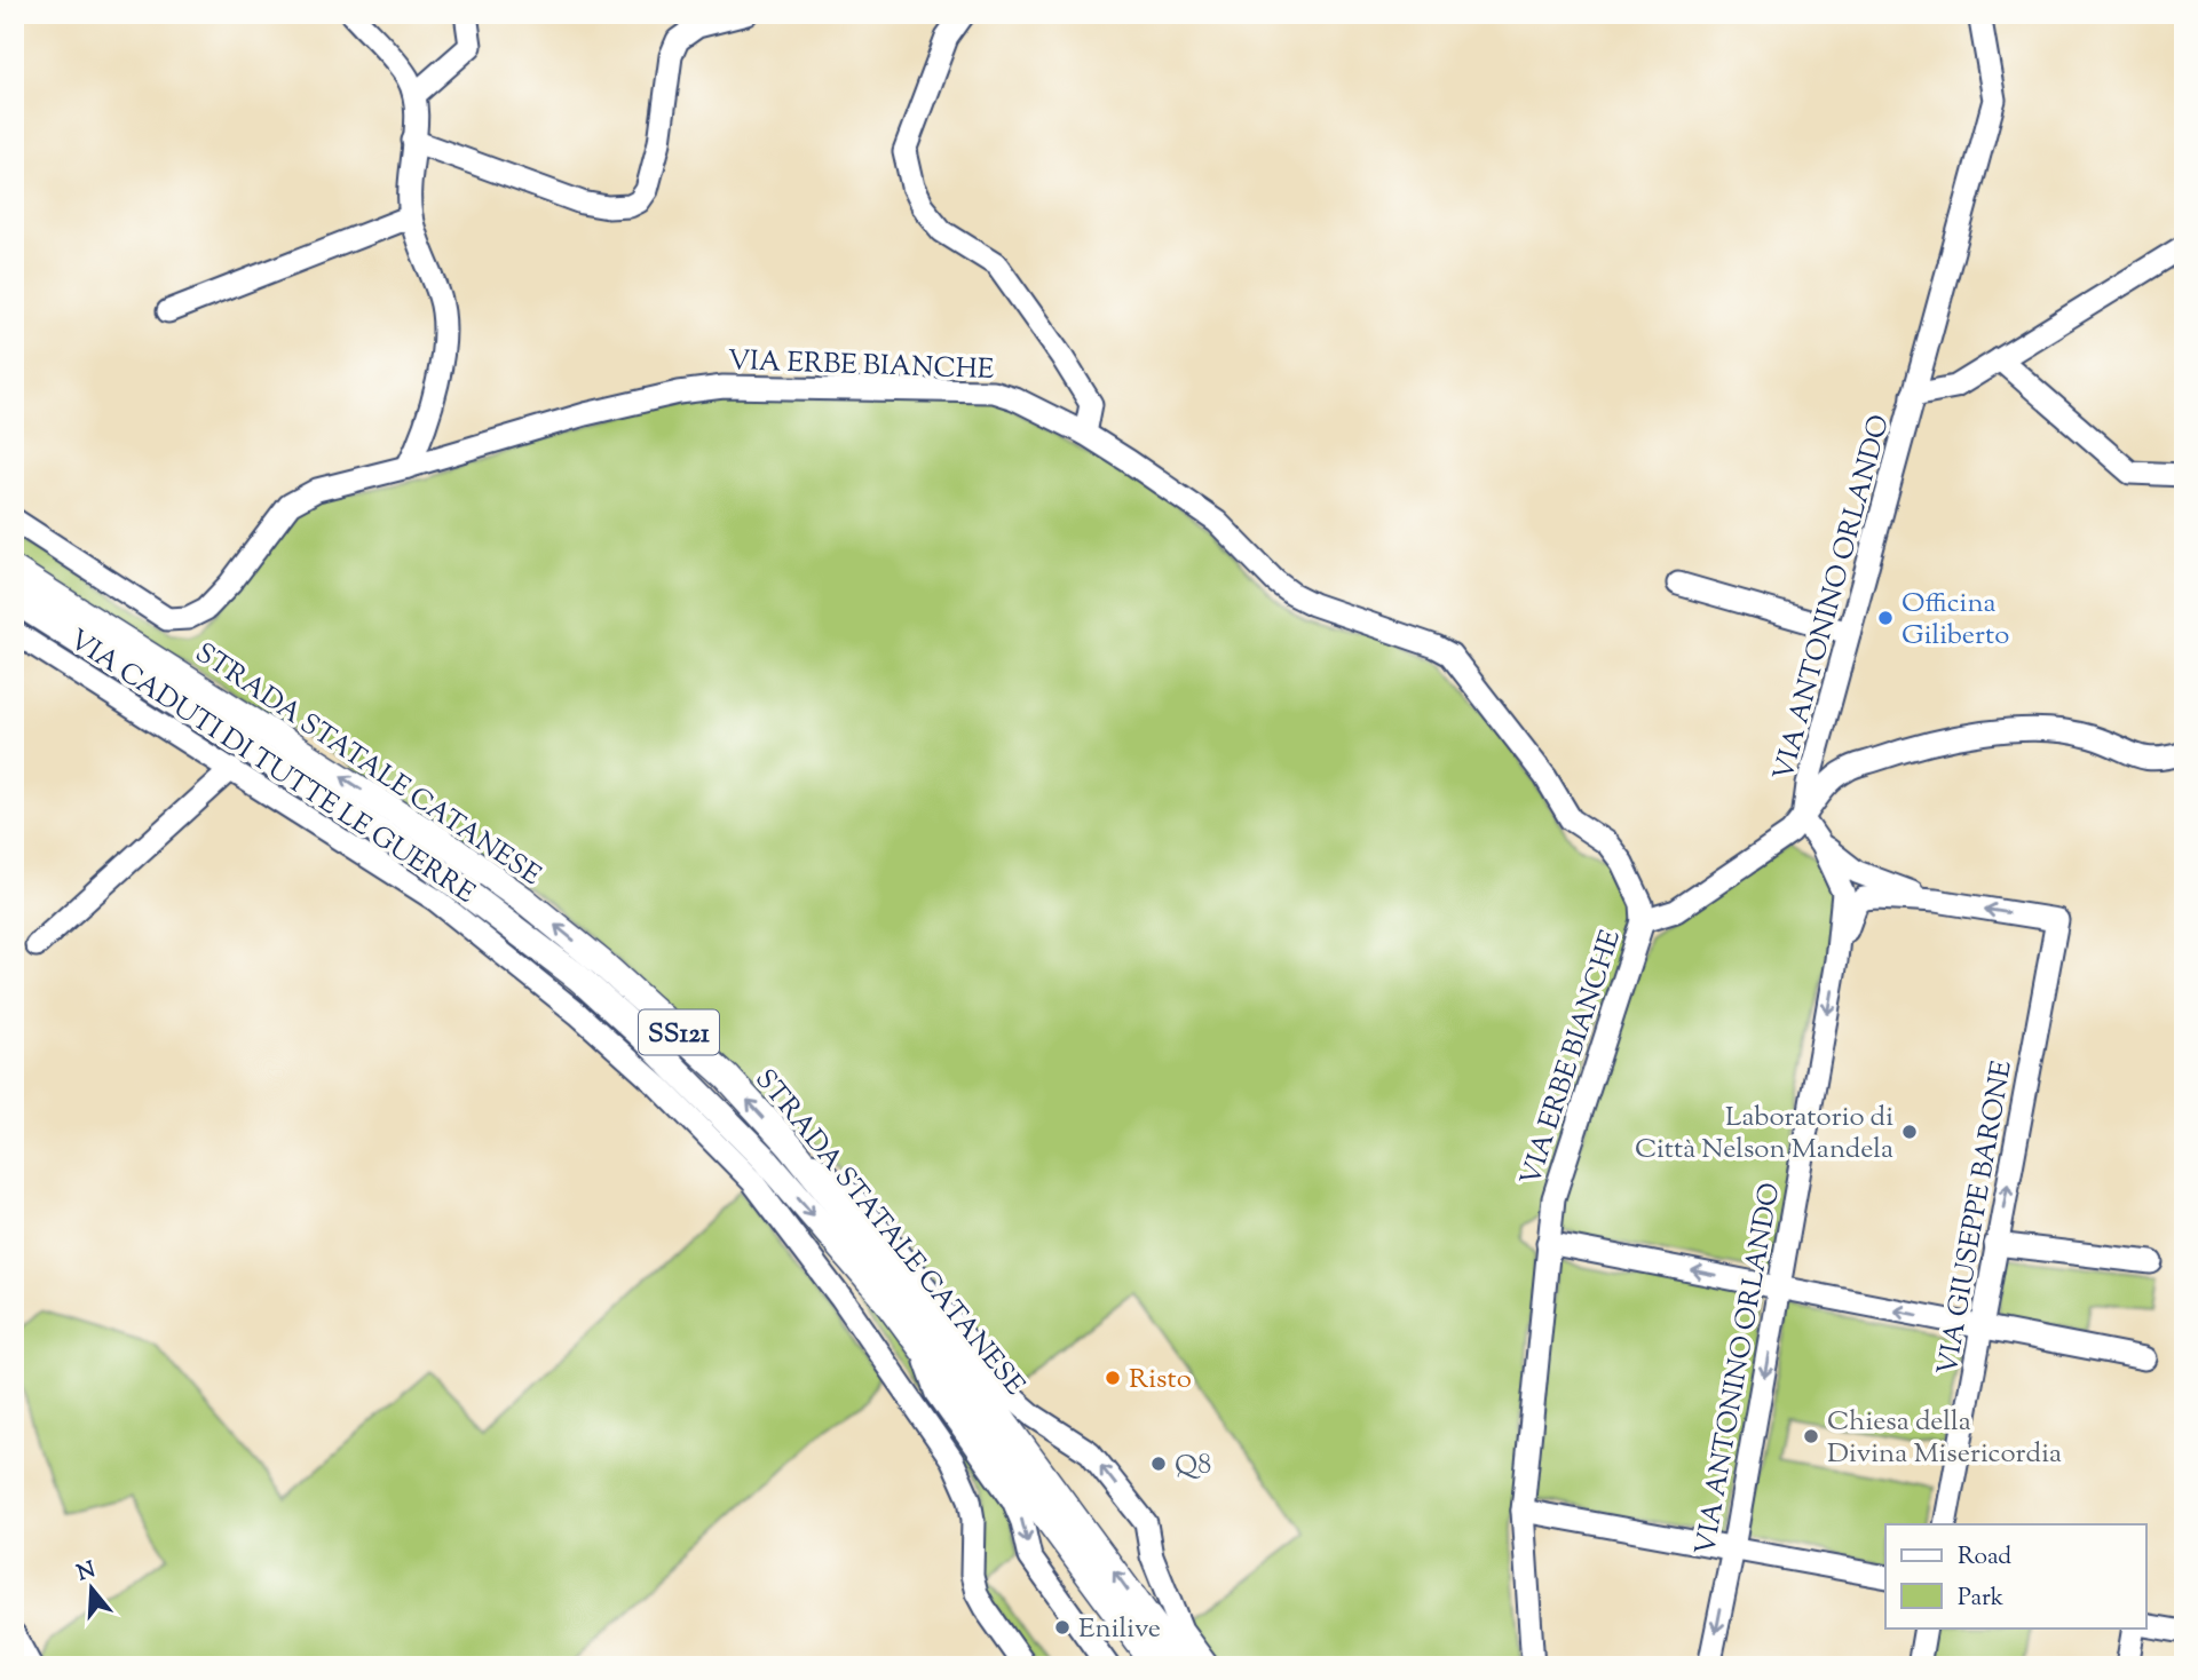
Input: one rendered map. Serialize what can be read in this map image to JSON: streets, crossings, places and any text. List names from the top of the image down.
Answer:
{
  "streets": {
    "main road": ["STRADA STATALE CATANESE", "SS121"],
    "street": [
      "VIA ERBE BIANCHE",
      "VIA ANTONINO ORLANDO",
      "VIA CADUTI DI TUTTE LE GUERRE",
      "VIA GIUSEPPE BARONE"
    ]
  },
  "one_way": ["VIA ANTONINO ORLANDO"],
  "places": [
    "Officina Giliberto",
    "Laboratorio di Città Nelson Mandela",
    "Risto",
    "Chiesa della Divina Misericordia",
    "Q8",
    "Enilive"
  ],
  "legend": ["Road", "Park"],
  "north": "top"
}
